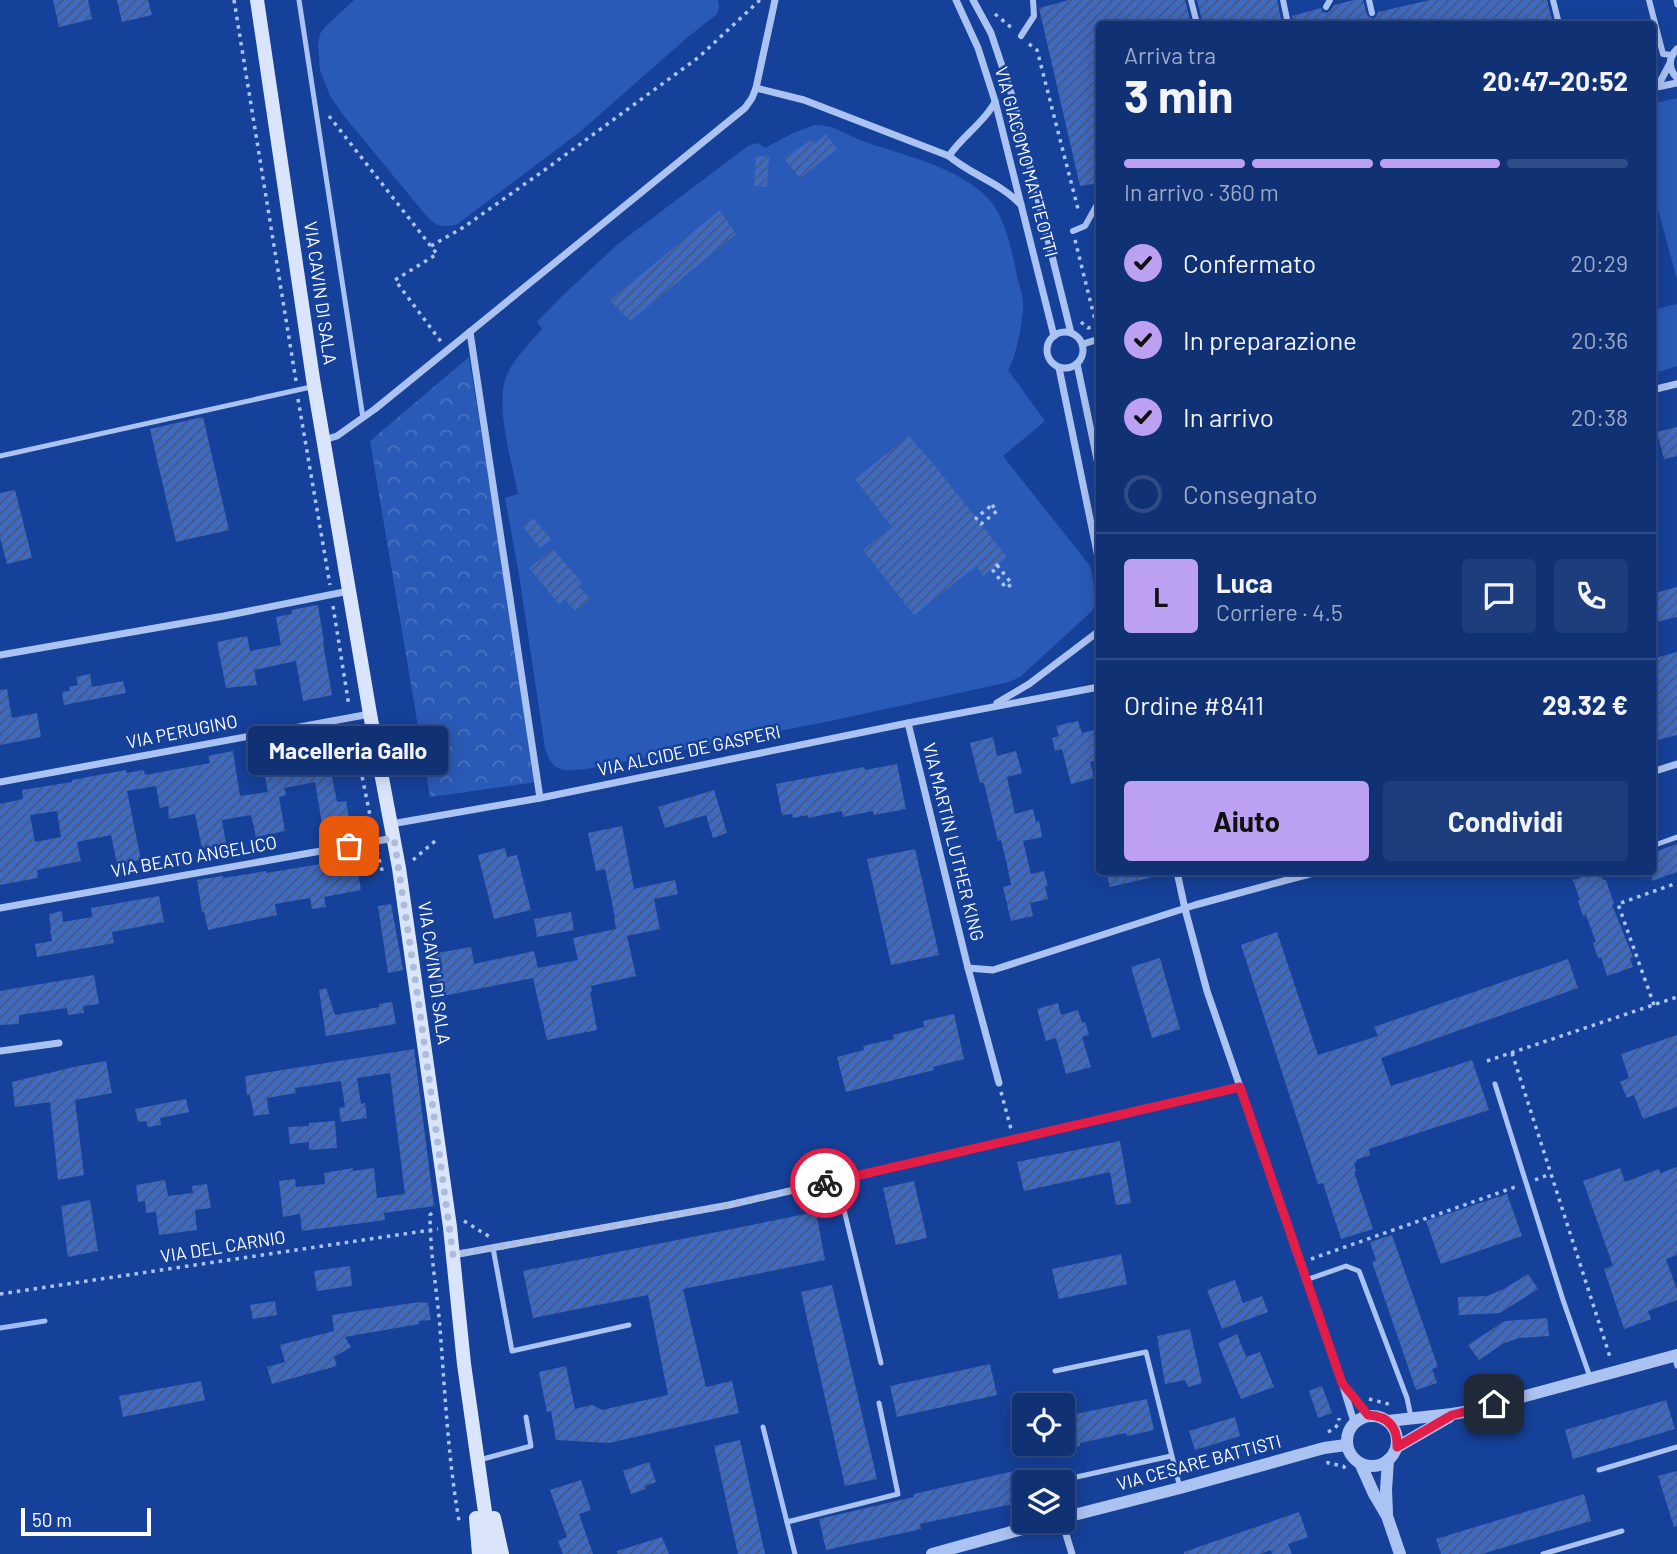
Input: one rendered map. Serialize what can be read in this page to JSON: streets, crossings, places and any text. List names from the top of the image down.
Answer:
{
  "streets": {
    "main road": ["VIA CAVIN DI SALA"],
    "street": [
      "VIA GIACOMO MATTEOTTI",
      "VIA PERUGINO",
      "VIA ALCIDE DE GASPERI",
      "VIA MARTIN LUTHER KING",
      "VIA BEATO ANGELICO",
      "VIA CESARE BATTISTI"
    ],
    "path": ["VIA DEL CARNIO"]
  },
  "crossings": [
    ["VIA CAVIN DI SALA", "VIA PERUGINO"],
    ["VIA CAVIN DI SALA", "VIA ALCIDE DE GASPERI"],
    ["VIA CAVIN DI SALA", "VIA BEATO ANGELICO"],
    ["VIA CAVIN DI SALA", "VIA DEL CARNIO"],
    ["VIA ALCIDE DE GASPERI", "VIA MARTIN LUTHER KING"],
    ["VIA ALCIDE DE GASPERI", "VIA BEATO ANGELICO"]
  ],
  "places": ["Macelleria Gallo"],
  "scale_bar": "50 m",
  "page": {
    "heading": ["3 min", "Arriva tra", "20:47–20:52"],
    "panel": [
      "Luca",
      "Corriere · 4.5",
      "Ordine #8411",
      "29.32 €"
    ],
    "bar": "In arrivo · 360 m",
    "list": [
      ["Confermato", "20:29"],
      ["In preparazione", "20:36"],
      ["In arrivo", "20:38"],
      "Consegnato"
    ],
    "round": "L",
    "bubble": "Macelleria Gallo",
    "buttons": ["Aiuto", "Condividi"],
    "scale": "50 m"
  }
}
